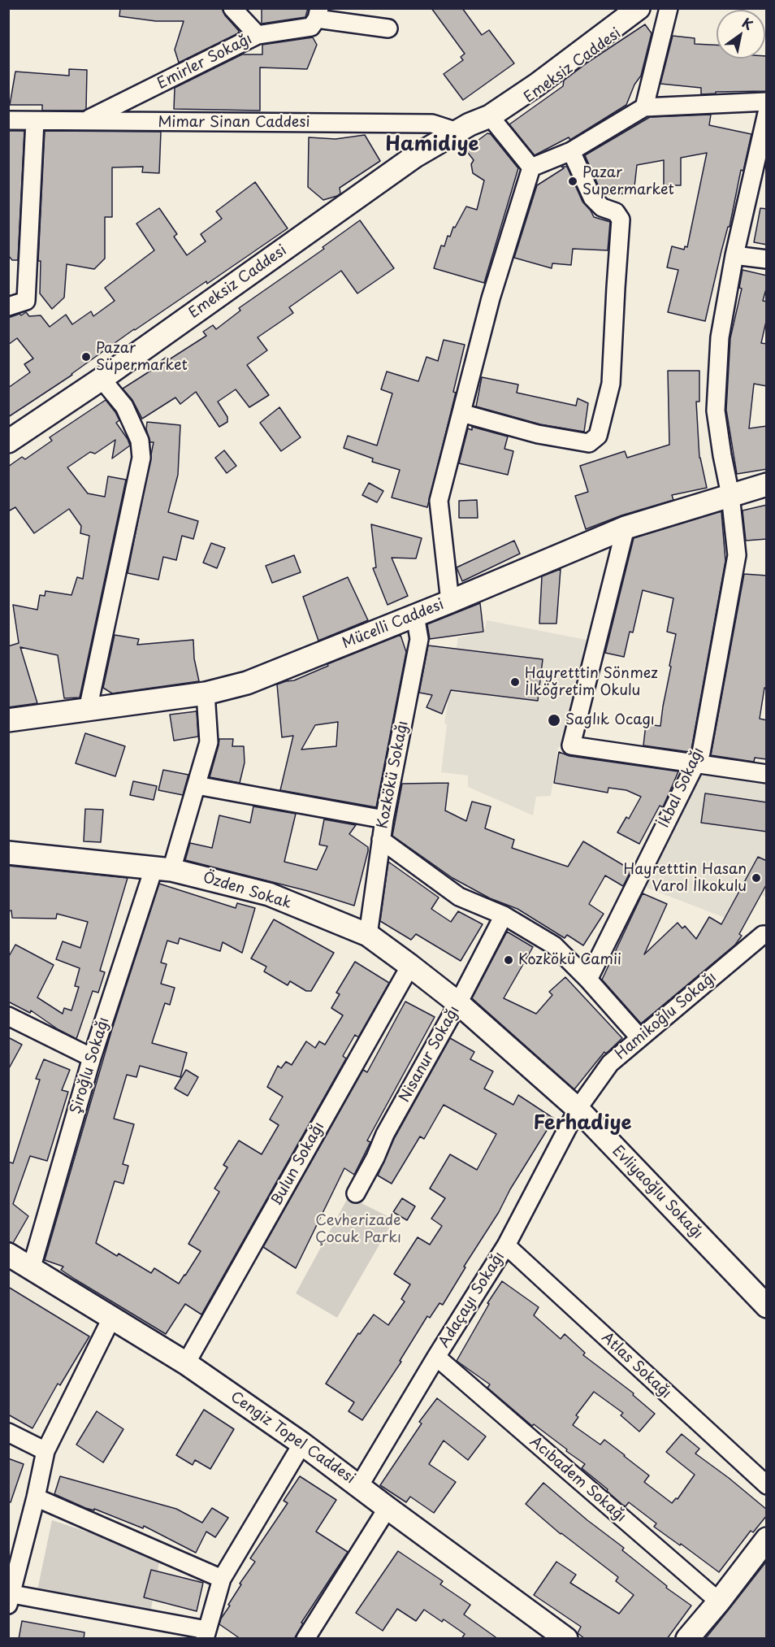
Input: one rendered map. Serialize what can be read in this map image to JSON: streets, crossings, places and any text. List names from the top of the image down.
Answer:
{
  "streets": {
    "main road": [
      "Emeksiz Caddesi",
      "Mücelli Caddesi",
      "Özden Sokak",
      "Evliyaoğlu Sokağı",
      "Cengiz Topel Caddesi"
    ],
    "street": [
      "Emirler Sokağı",
      "Mimar Sinan Caddesi",
      "Kozkökü Sokağı",
      "İkbal Sokağı",
      "Hamikoğlu Sokağı",
      "Nisanur Sokağı",
      "Şiroğlu Sokağı",
      "Bulun Sokağı",
      "Adaçayı Sokağı",
      "Atlas Sokağı",
      "Acıbadem Sokağı"
    ]
  },
  "crossings": [
    ["Emirler Sokağı", "Mimar Sinan Caddesi"],
    ["Emeksiz Caddesi", "Mimar Sinan Caddesi"],
    ["Mücelli Caddesi", "Kozkökü Sokağı"],
    ["Mücelli Caddesi", "İkbal Sokağı"],
    ["Mücelli Caddesi", "Şiroğlu Sokağı"],
    ["Kozkökü Sokağı", "Özden Sokak"],
    ["Özden Sokak", "Nisanur Sokağı"],
    ["Özden Sokak", "Şiroğlu Sokağı"],
    ["Özden Sokak", "Bulun Sokağı"],
    ["Özden Sokak", "Evliyaoğlu Sokağı"],
    ["Hamikoğlu Sokağı", "Evliyaoğlu Sokağı"],
    ["Hamikoğlu Sokağı", "Adaçayı Sokağı"],
    ["Nisanur Sokağı", "Evliyaoğlu Sokağı"],
    ["Şiroğlu Sokağı", "Cengiz Topel Caddesi"],
    ["Bulun Sokağı", "Cengiz Topel Caddesi"],
    ["Evliyaoğlu Sokağı", "Adaçayı Sokağı"],
    ["Adaçayı Sokağı", "Atlas Sokağı"],
    ["Adaçayı Sokağı", "Cengiz Topel Caddesi"],
    ["Adaçayı Sokağı", "Acıbadem Sokağı"]
  ],
  "districts": ["Hamidiye", "Ferhadiye"],
  "parks": ["Cevherizade Çocuk Parkı"],
  "places": [
    "Pazar Supermarket",
    "Pazar Süpermarket",
    "Hayretttin Sönmez İlköğretim Okulu",
    "Saglık Ocagı",
    "Hayretttin Hasan Varol İlkokulu",
    "Kozkökü Camii"
  ],
  "north": "top right"
}
